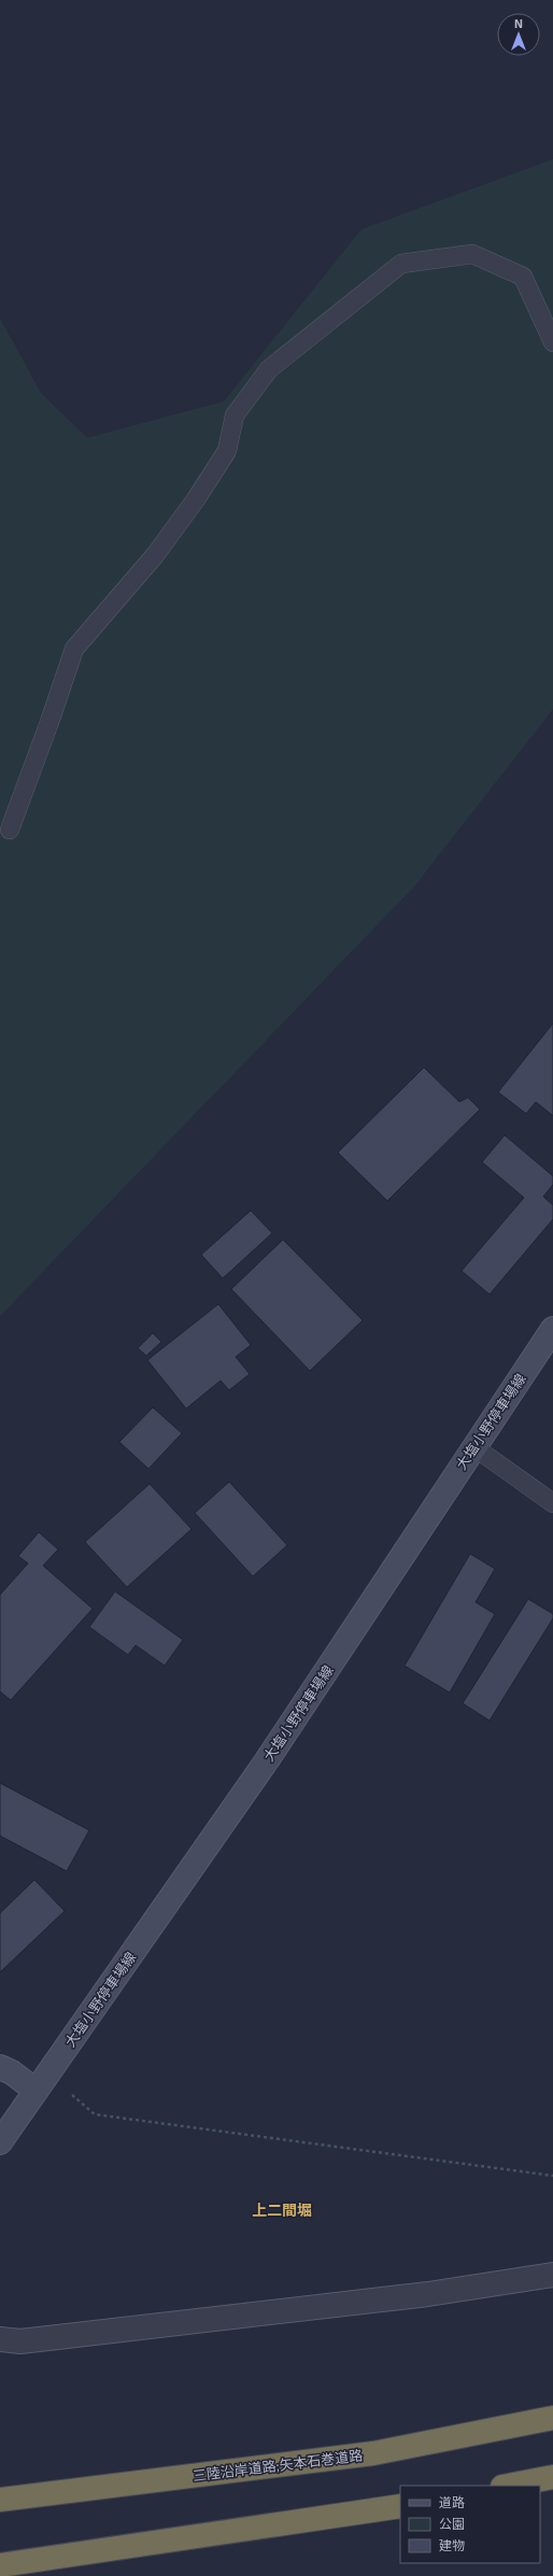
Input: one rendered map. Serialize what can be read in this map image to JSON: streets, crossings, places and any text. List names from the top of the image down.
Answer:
{
  "streets": {
    "highway": ["三陸沿岸道路;矢本石巻道路"],
    "main road": ["大塩小野停車場線"]
  },
  "districts": ["上二間堀"],
  "legend": ["道路", "公園", "建物"],
  "north": "top"
}
